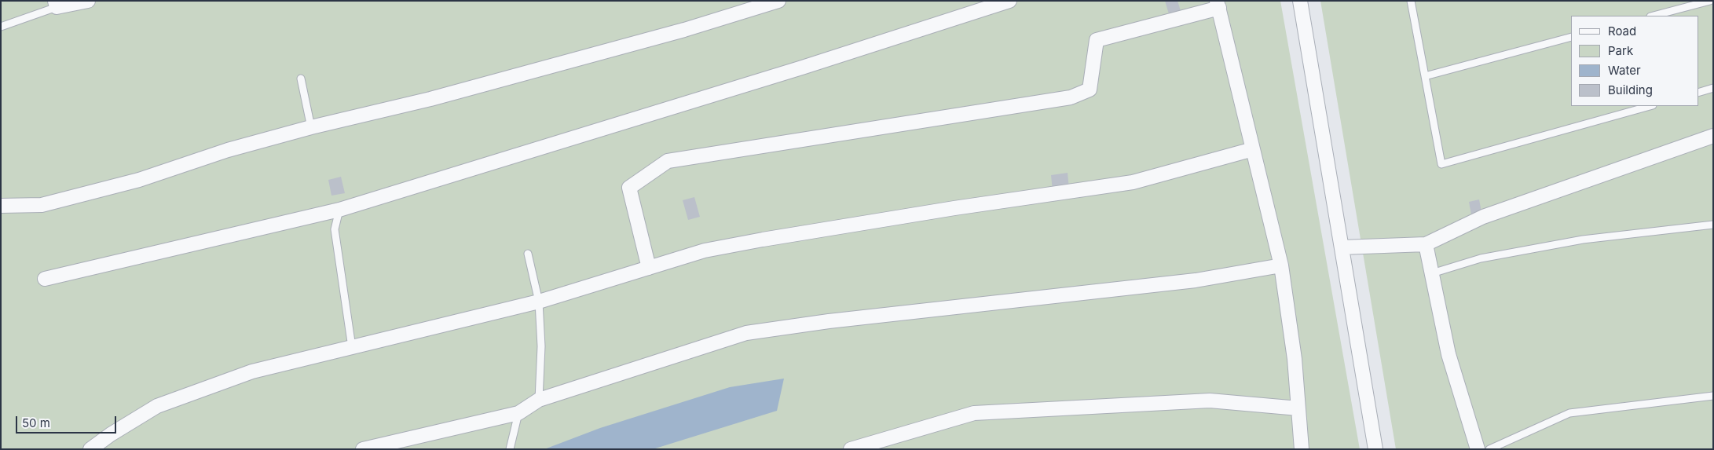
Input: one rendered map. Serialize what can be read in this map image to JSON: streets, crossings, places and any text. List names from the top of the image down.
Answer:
{
  "legend": [
    "Road",
    "Park",
    "Water",
    "Building"
  ],
  "scale_bar": "50 m"
}
